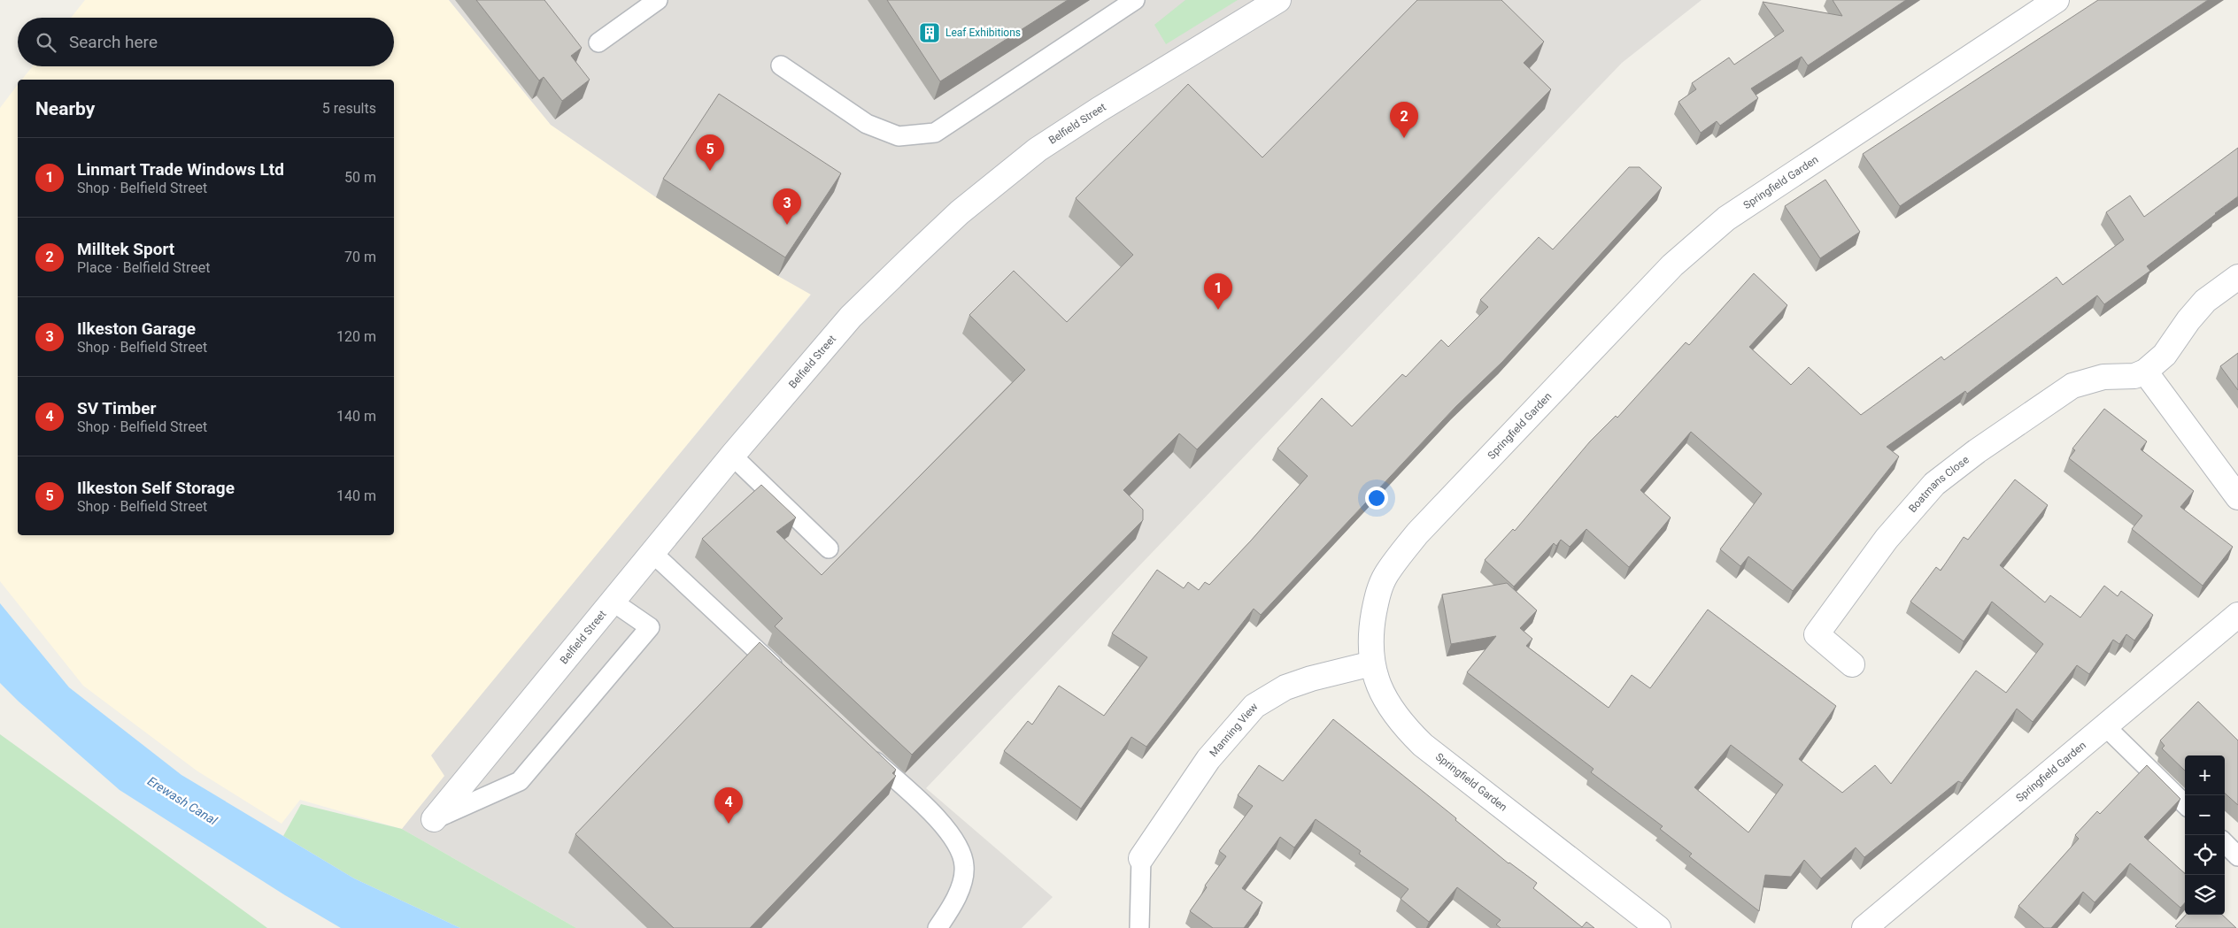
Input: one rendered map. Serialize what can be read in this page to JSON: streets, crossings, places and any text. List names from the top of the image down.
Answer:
{
  "streets": {
    "street": [
      "Belfield Street",
      "Springfield Garden",
      "Boatmans Close",
      "Manning View"
    ]
  },
  "crossings": [
    ["Springfield Garden", "Manning View"]
  ],
  "water": ["Erewash Canal"],
  "places": {
    "building": ["Leaf Exhibitions"]
  },
  "page": {
    "search": "Search here",
    "heading": ["Nearby", "5 results"],
    "pins": [
      "2",
      "5",
      "3",
      "1",
      "4"
    ],
    "list": [
      {
        "mark": "1",
        "name": "Linmart Trade Windows Ltd",
        "note": "Shop · Belfield Street",
        "value": "50 m"
      },
      {
        "mark": "2",
        "name": "Milltek Sport",
        "note": "Place · Belfield Street",
        "value": "70 m"
      },
      {
        "mark": "3",
        "name": "Ilkeston Garage",
        "note": "Shop · Belfield Street",
        "value": "120 m"
      },
      {
        "mark": "4",
        "name": "SV Timber",
        "note": "Shop · Belfield Street",
        "value": "140 m"
      },
      {
        "mark": "5",
        "name": "Ilkeston Self Storage",
        "note": "Shop · Belfield Street",
        "value": "140 m"
      }
    ],
    "map_buttons": ["+", "−"]
  }
}
